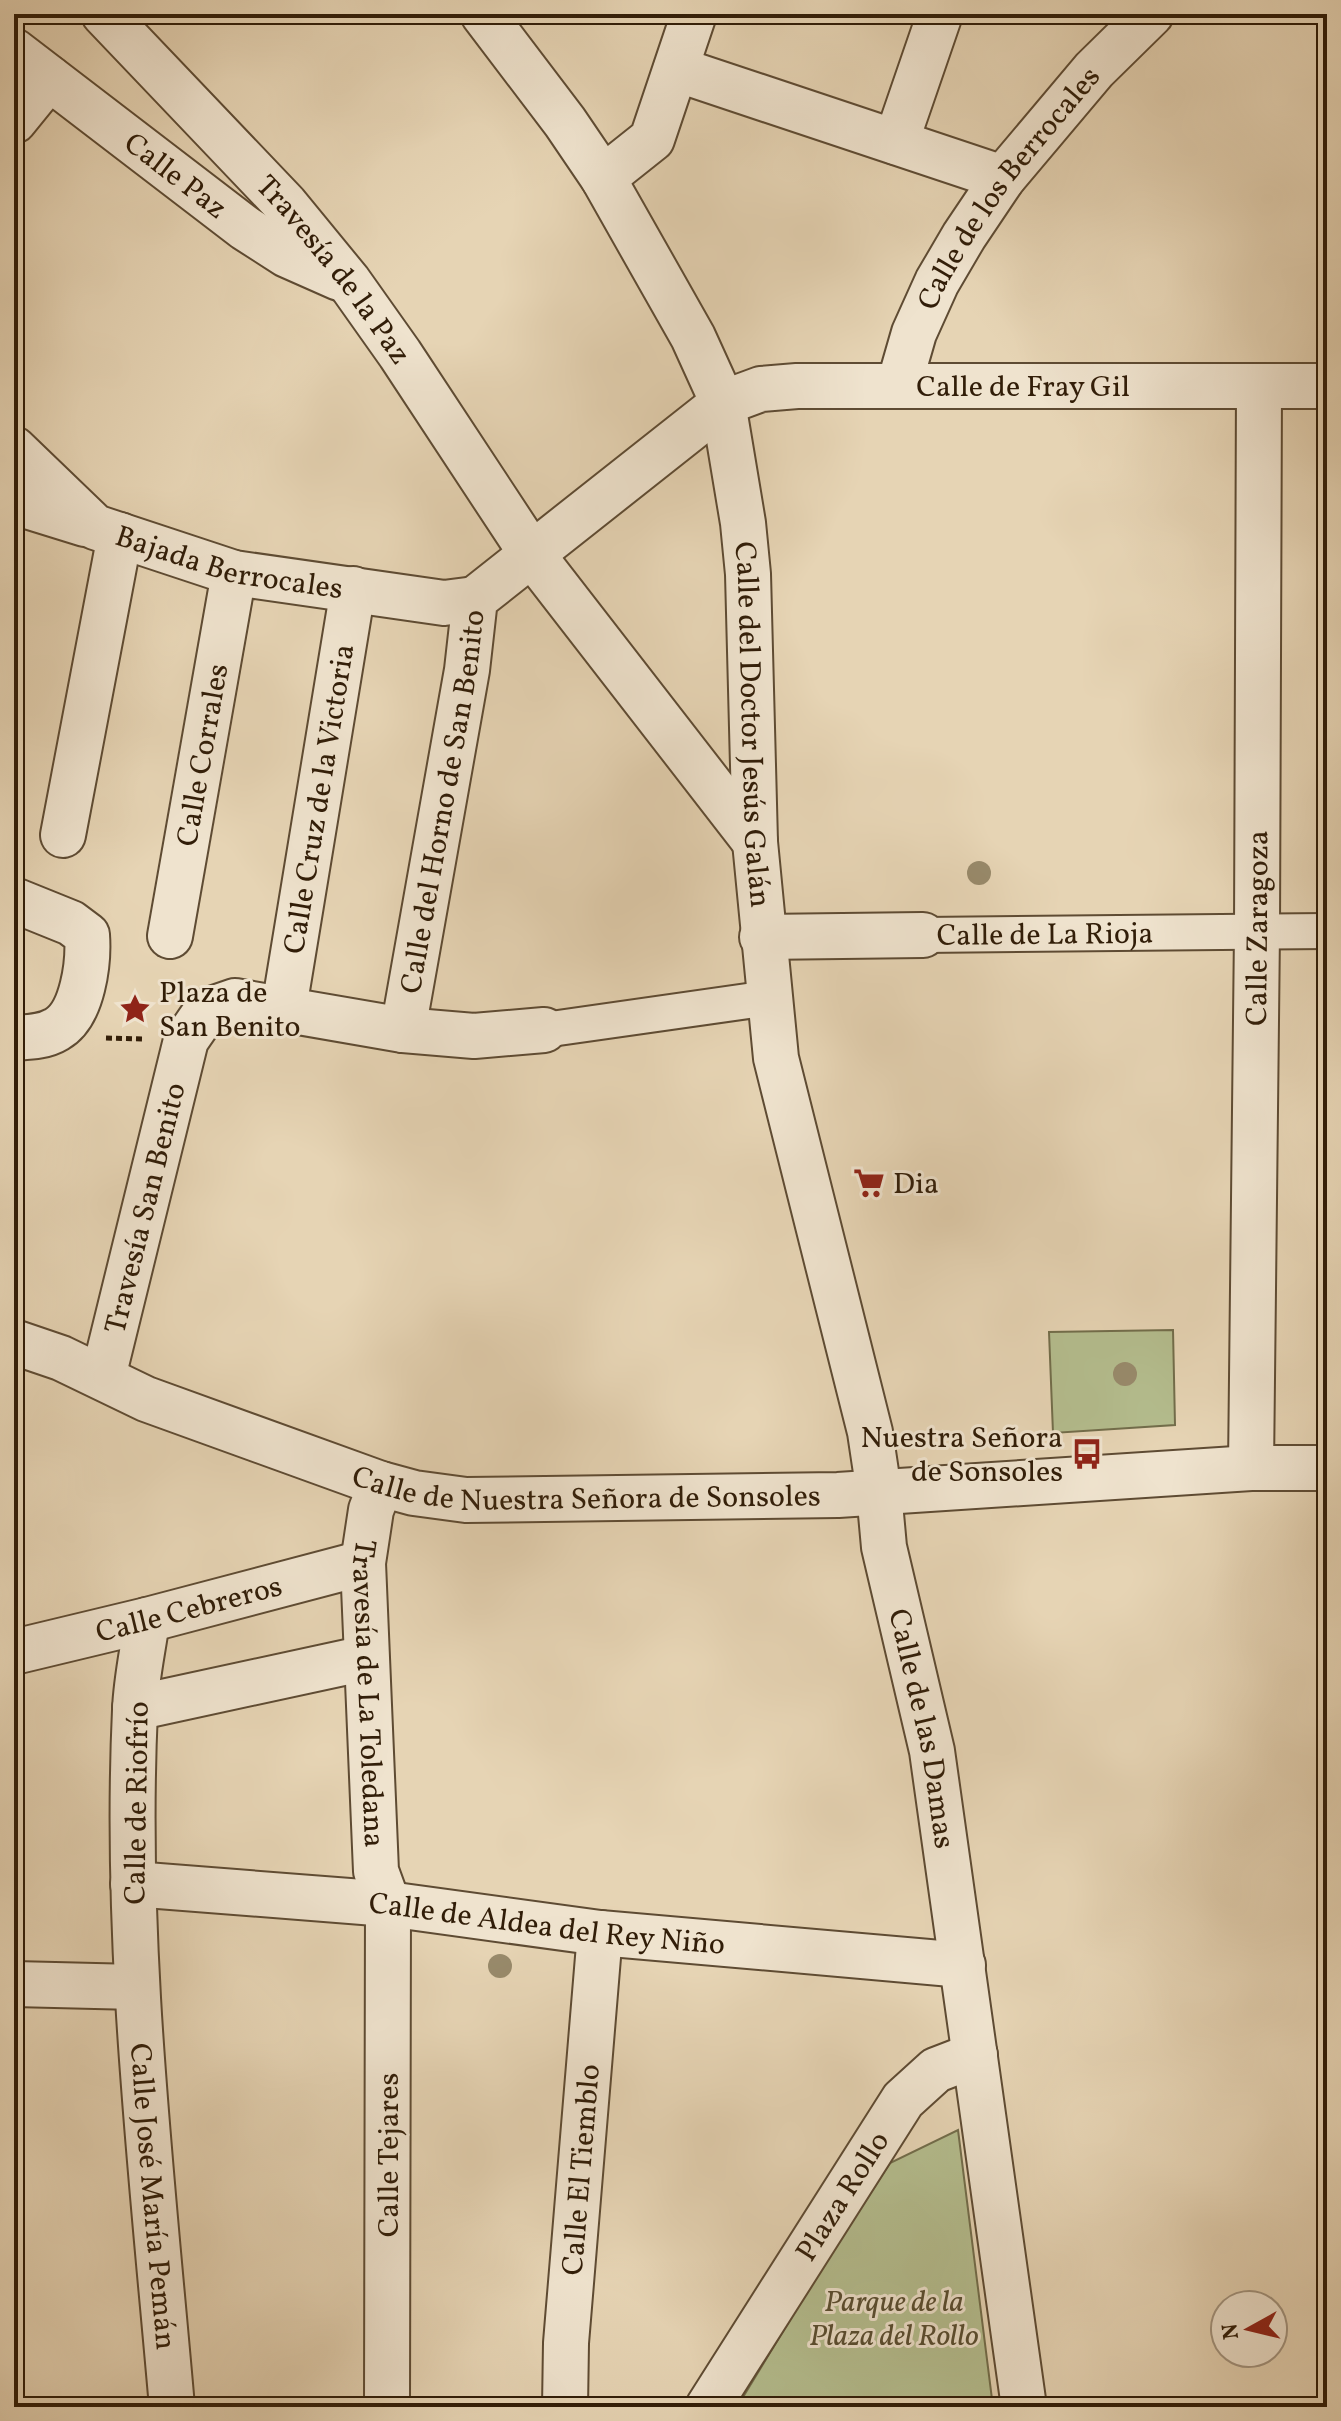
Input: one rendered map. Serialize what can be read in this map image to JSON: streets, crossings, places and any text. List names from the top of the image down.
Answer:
{
  "streets": {
    "street": [
      "Calle Paz",
      "Calle de los Berrocales",
      "Travesía de la Paz",
      "Calle de Fray Gil",
      "Bajada Berrocales",
      "Calle del Doctor Jesús Galán",
      "Calle Corrales",
      "Calle Cruz de la Victoria",
      "Calle del Horno de San Benito",
      "Calle Zaragoza",
      "Calle de La Rioja",
      "Travesía San Benito",
      "Calle de Nuestra Señora de Sonsoles",
      "Calle Cebreros",
      "Travesía de La Toledana",
      "Calle de las Damas",
      "Calle de Riofrío",
      "Calle de Aldea del Rey Niño",
      "Calle Tejares",
      "Calle El Tiemblo",
      "Plaza Rollo",
      "Calle José María Pemán"
    ]
  },
  "crossings": [
    ["Calle Paz", "Travesía de la Paz"],
    ["Calle de los Berrocales", "Calle de Fray Gil"],
    ["Travesía de la Paz", "Calle del Doctor Jesús Galán"],
    ["Travesía de la Paz", "Calle del Horno de San Benito"],
    ["Calle de Fray Gil", "Calle del Doctor Jesús Galán"],
    ["Calle de Fray Gil", "Calle Zaragoza"],
    ["Bajada Berrocales", "Calle Corrales"],
    ["Bajada Berrocales", "Calle Cruz de la Victoria"],
    ["Bajada Berrocales", "Calle del Horno de San Benito"],
    ["Calle del Doctor Jesús Galán", "Calle de La Rioja"],
    ["Calle del Doctor Jesús Galán", "Calle de Nuestra Señora de Sonsoles"],
    ["Calle del Doctor Jesús Galán", "Calle de las Damas"],
    ["Calle Cruz de la Victoria", "Travesía San Benito"],
    ["Calle Zaragoza", "Calle de La Rioja"],
    ["Calle Zaragoza", "Calle de Nuestra Señora de Sonsoles"],
    ["Travesía San Benito", "Calle de Nuestra Señora de Sonsoles"],
    ["Calle de Nuestra Señora de Sonsoles", "Travesía de La Toledana"],
    ["Calle de Nuestra Señora de Sonsoles", "Calle de las Damas"],
    ["Calle Cebreros", "Travesía de La Toledana"],
    ["Calle Cebreros", "Calle de Riofrío"],
    ["Travesía de La Toledana", "Calle de Aldea del Rey Niño"],
    ["Travesía de La Toledana", "Calle Tejares"],
    ["Calle de las Damas", "Calle de Aldea del Rey Niño"],
    ["Calle de Riofrío", "Calle de Aldea del Rey Niño"],
    ["Calle de Riofrío", "Calle José María Pemán"],
    ["Calle de Aldea del Rey Niño", "Calle Tejares"],
    ["Calle de Aldea del Rey Niño", "Calle El Tiemblo"]
  ],
  "parks": ["Parque de la Plaza del Rollo"],
  "places": {
    "place": ["Plaza de San Benito"],
    "supermarket": ["Dia"],
    "bus stop": ["Nuestra Señora de Sonsoles"]
  },
  "north": "left"
}
